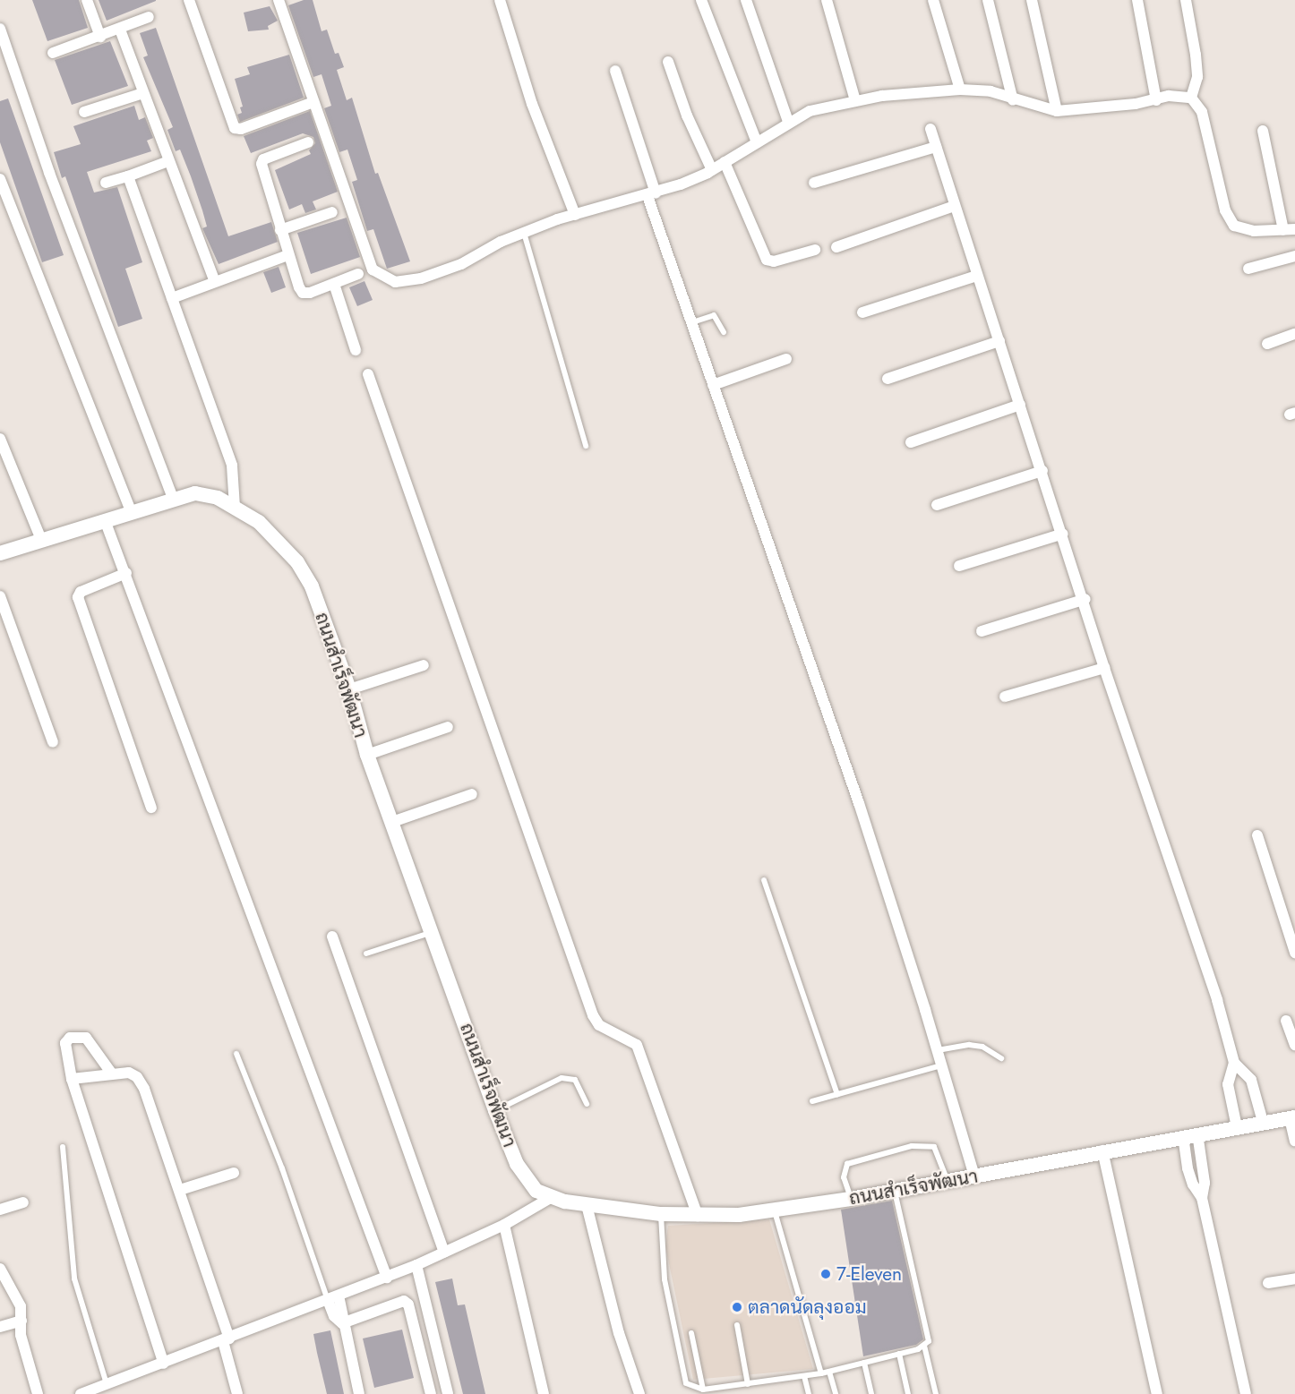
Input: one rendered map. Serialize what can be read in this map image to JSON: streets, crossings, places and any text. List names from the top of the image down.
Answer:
{
  "streets": {
    "street": ["ถนนสำเร็จพัฒนา"]
  },
  "places": ["7-Eleven", "ตลาดนัดลุงออม"]
}
